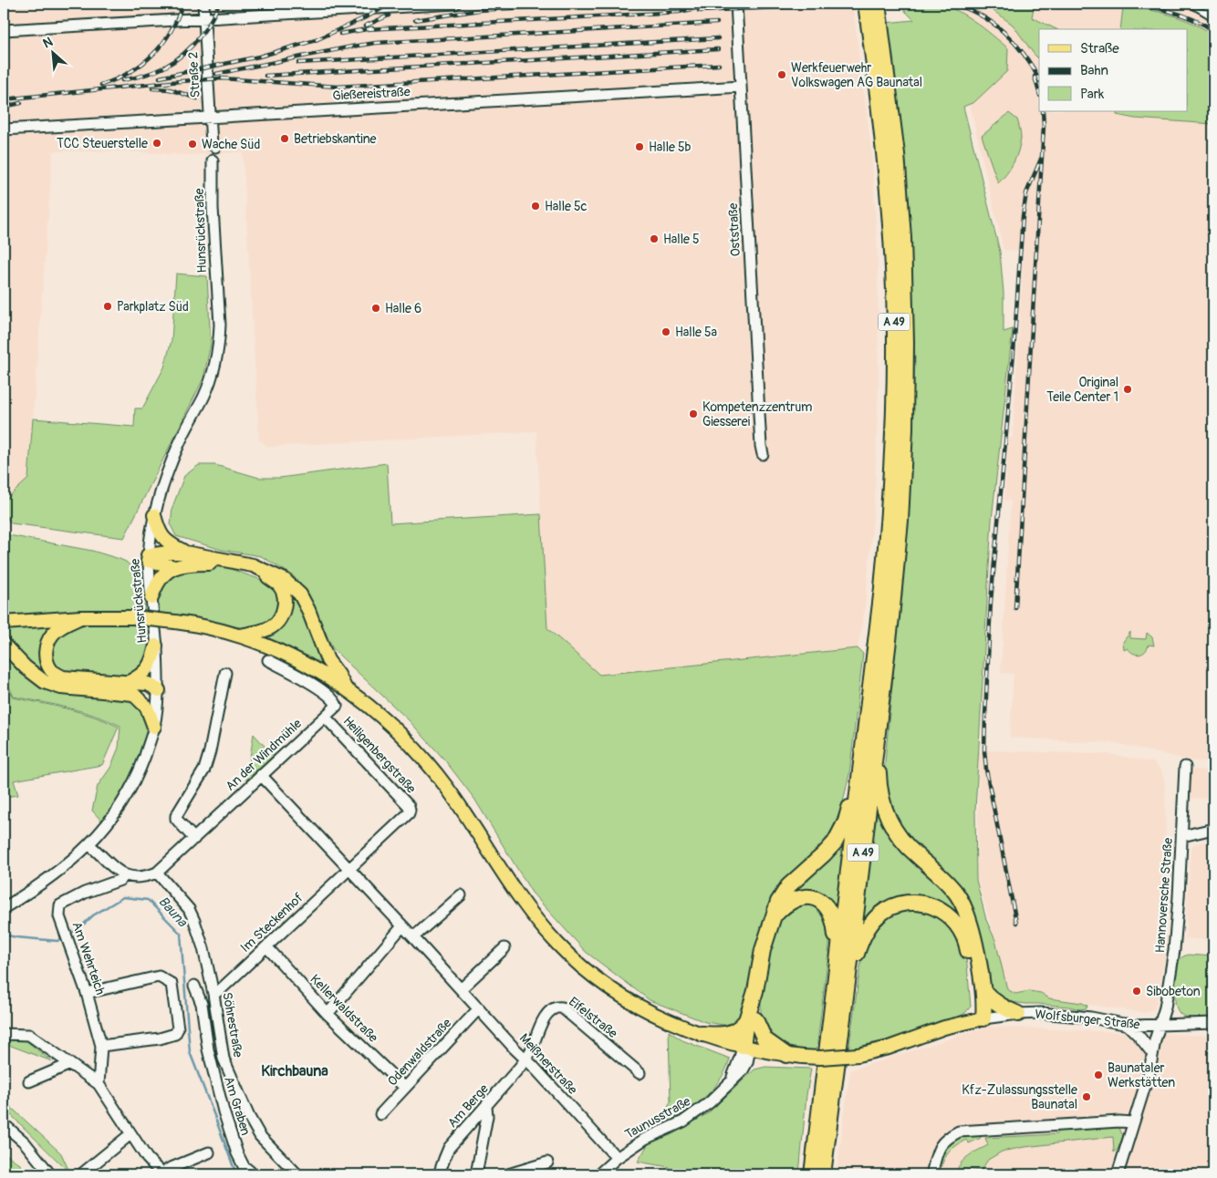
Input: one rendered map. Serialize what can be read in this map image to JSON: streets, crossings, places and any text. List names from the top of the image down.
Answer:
{
  "streets": {
    "highway": ["A 49"],
    "main road": ["Wolfsburger Straße"],
    "street": [
      "Straße 2",
      "Gießereistraße",
      "Oststraße",
      "Hunsrückstraße",
      "An der Windmühle",
      "Heiligenbergstraße",
      "Hannoversche Straße",
      "Im Steckenhof",
      "Am Wehrteich",
      "Kellerwaldstraße",
      "Eifelstraße",
      "Söhrestraße",
      "Odenwaldstraße",
      "Meißnerstraße",
      "Am Graben",
      "Am Berge",
      "Taunusstraße"
    ]
  },
  "crossings": [
    ["Straße 2", "Gießereistraße"],
    ["Straße 2", "Hunsrückstraße"],
    ["Gießereistraße", "Oststraße"],
    ["An der Windmühle", "Heiligenbergstraße"],
    ["An der Windmühle", "Am Wehrteich"],
    ["An der Windmühle", "Söhrestraße"],
    ["An der Windmühle", "Meißnerstraße"],
    ["Heiligenbergstraße", "Im Steckenhof"],
    ["Heiligenbergstraße", "Meißnerstraße"],
    ["Hannoversche Straße", "Wolfsburger Straße"],
    ["Im Steckenhof", "Kellerwaldstraße"],
    ["Im Steckenhof", "Söhrestraße"],
    ["Im Steckenhof", "Meißnerstraße"],
    ["Kellerwaldstraße", "Odenwaldstraße"],
    ["Eifelstraße", "Meißnerstraße"],
    ["Eifelstraße", "Am Berge"],
    ["Wolfsburger Straße", "Taunusstraße"],
    ["Odenwaldstraße", "Meißnerstraße"],
    ["Meißnerstraße", "Am Berge"],
    ["Meißnerstraße", "Taunusstraße"]
  ],
  "districts": ["Kirchbauna"],
  "water": ["Bauna"],
  "places": [
    "Werkfeuerwehr Volkswagen AG Baunatal",
    "Betriebskantine",
    "TCC Steuerstelle",
    "Wache Süd",
    "Halle 5b",
    "Halle 5c",
    "Halle 5",
    "Parkplatz Süd",
    "Halle 6",
    "Halle 5a",
    "Original Teile Center 1",
    "Kompetenzzentrum Giesserei",
    "Sibobeton",
    "Baunataler Werkstätten",
    "Kfz-Zulassungsstelle Baunatal"
  ],
  "legend": ["Straße", "Bahn", "Park"],
  "north": "top left"
}
